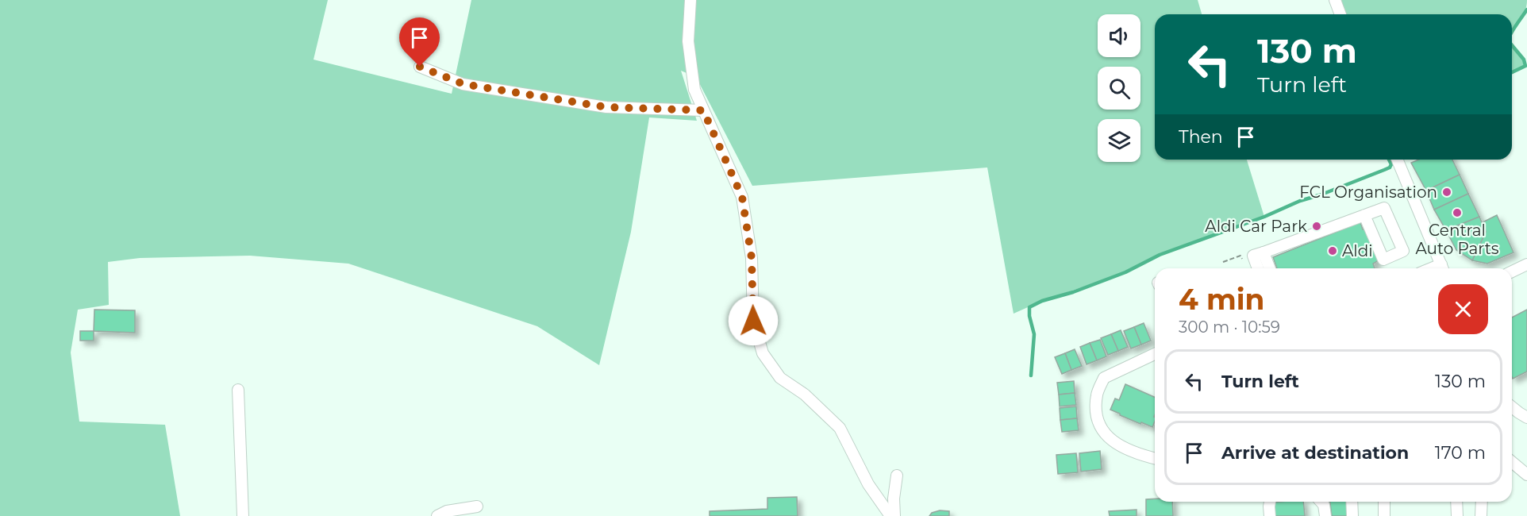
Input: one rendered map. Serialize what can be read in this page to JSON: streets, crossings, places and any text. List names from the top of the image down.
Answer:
{
  "places": [
    "FCL Organisation",
    "Central Auto Parts",
    "Aldi Car Park",
    "Aldi"
  ],
  "page": {
    "turn": ["130 m", "Turn left"],
    "then": "Then",
    "heading": ["4 min", "300 m · 10:59"],
    "list": [
      {
        "name": "Turn left",
        "value": "130 m"
      },
      {
        "name": "Arrive at destination",
        "value": "170 m"
      }
    ]
  }
}
